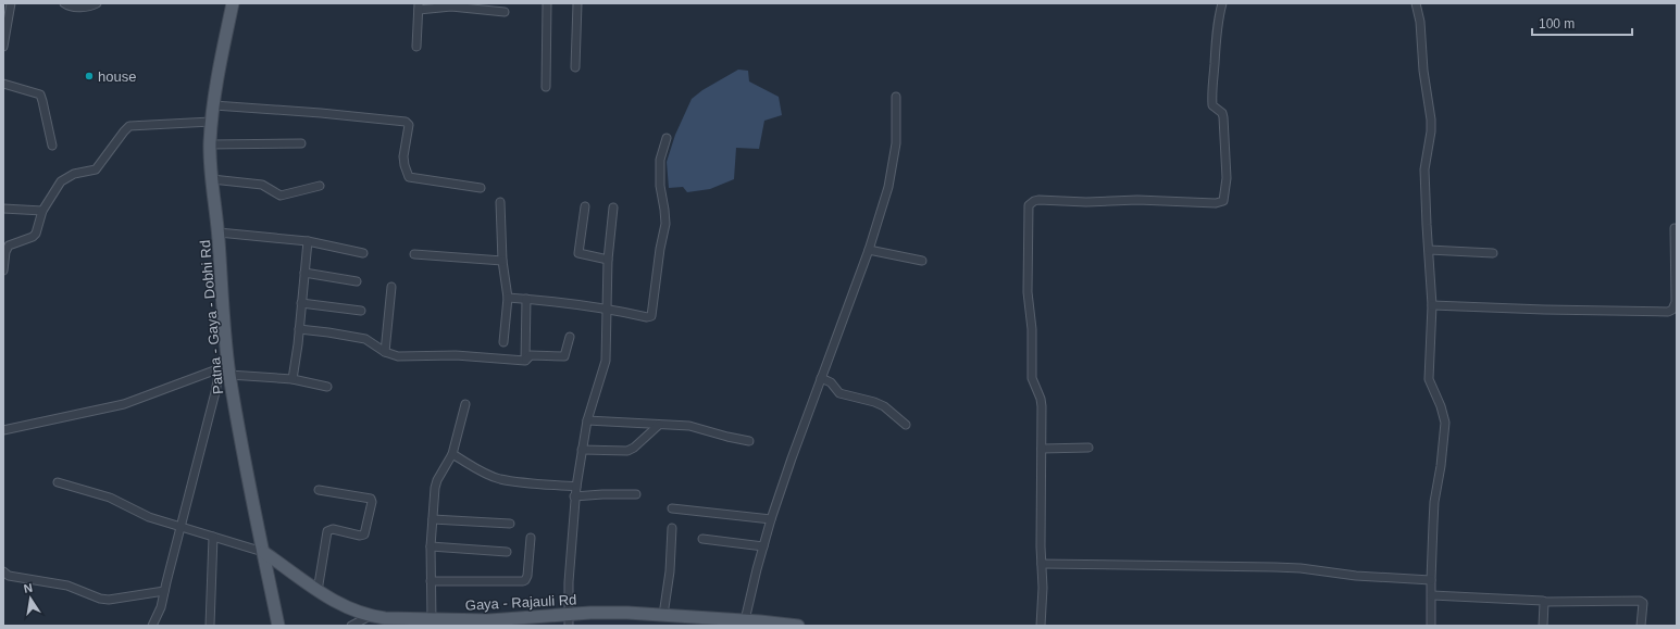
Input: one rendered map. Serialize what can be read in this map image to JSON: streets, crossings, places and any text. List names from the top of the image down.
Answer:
{
  "streets": {
    "main road": ["Patna - Gaya - Dobhi Rd", "Gaya - Rajauli Rd"]
  },
  "crossings": [
    ["Patna - Gaya - Dobhi Rd", "Gaya - Rajauli Rd"]
  ],
  "places": ["house"],
  "scale_bar": "100 m",
  "north": "top"
}
